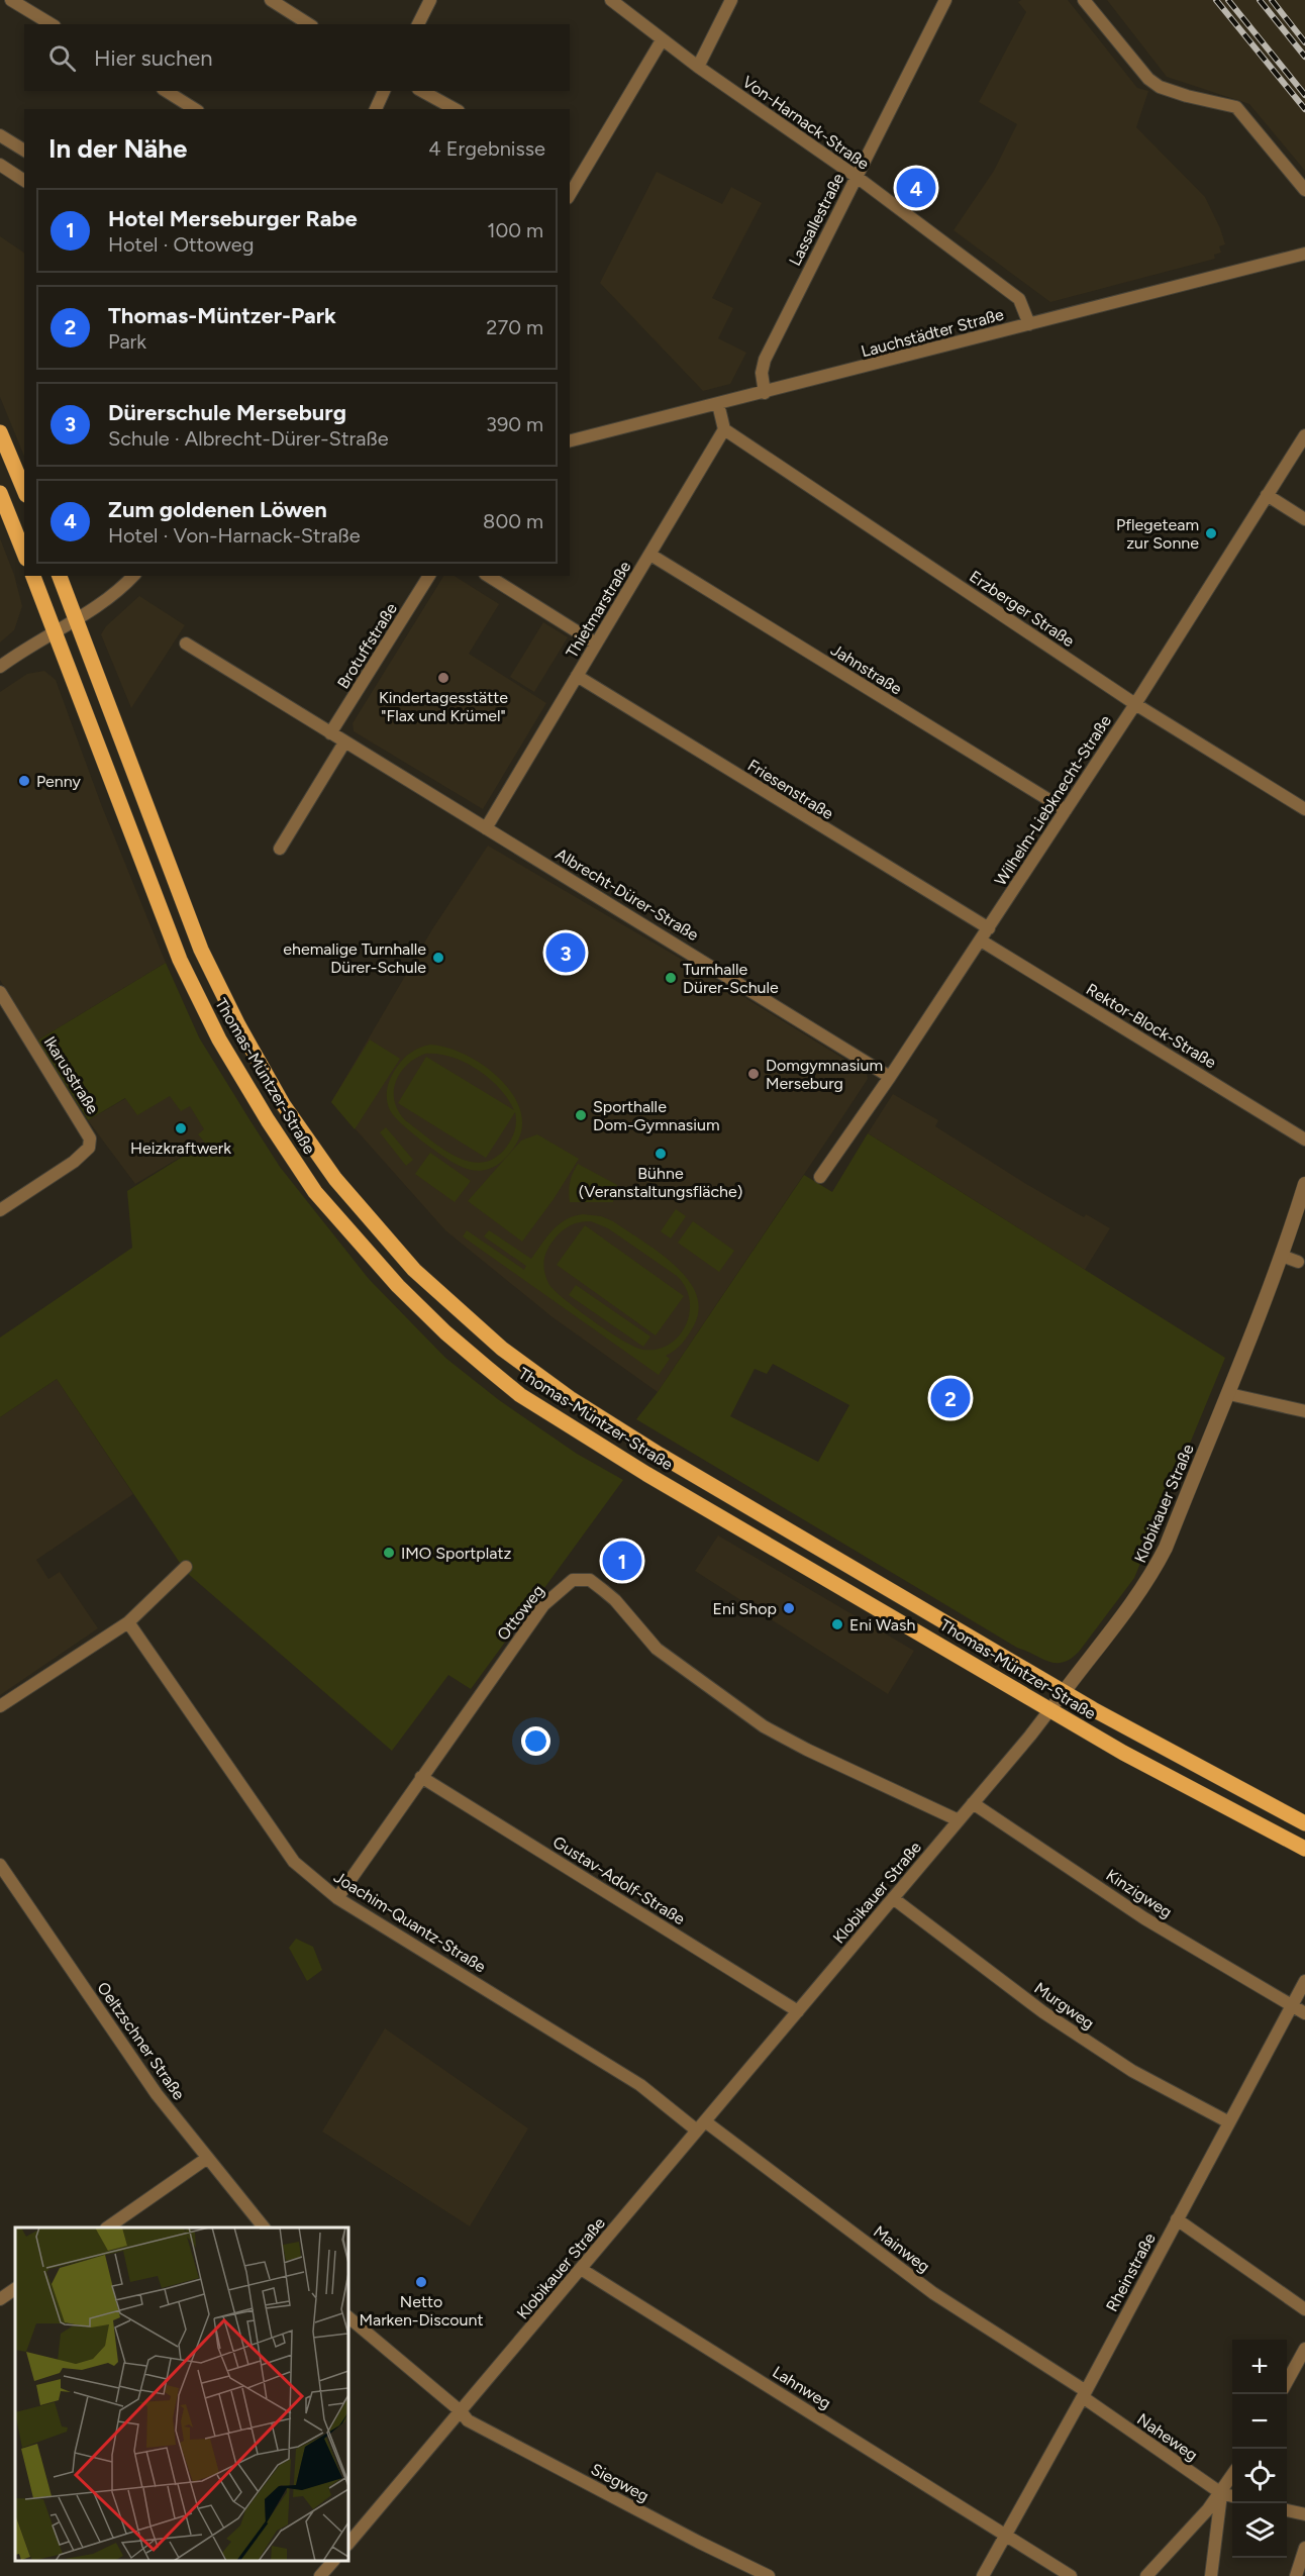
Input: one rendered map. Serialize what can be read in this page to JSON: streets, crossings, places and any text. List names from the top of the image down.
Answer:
{
  "streets": {
    "main road": ["Thomas-Müntzer-Straße"],
    "street": [
      "Von-Harnack-Straße",
      "Lassallestraße",
      "Lauchstädter Straße",
      "Erzberger Straße",
      "Thietmarstraße",
      "Brotuffstraße",
      "Jahnstraße",
      "Friesenstraße",
      "Wilhelm-Liebknecht-Straße",
      "Albrecht-Dürer-Straße",
      "Rektor-Block-Straße",
      "Ikarusstraße",
      "Klobikauer Straße",
      "Ottoweg",
      "Gustav-Adolf-Straße",
      "Kinzigweg",
      "Joachim-Quantz-Straße",
      "Murgweg",
      "Oeltzschner Straße",
      "Mainweg",
      "Rheinstraße",
      "Lahnweg",
      "Naheweg",
      "Siegweg"
    ]
  },
  "crossings": [
    ["Von-Harnack-Straße", "Lassallestraße"],
    ["Von-Harnack-Straße", "Lauchstädter Straße"],
    ["Lassallestraße", "Lauchstädter Straße"],
    ["Erzberger Straße", "Thietmarstraße"],
    ["Erzberger Straße", "Wilhelm-Liebknecht-Straße"],
    ["Thietmarstraße", "Jahnstraße"],
    ["Thietmarstraße", "Friesenstraße"],
    ["Thietmarstraße", "Albrecht-Dürer-Straße"],
    ["Brotuffstraße", "Albrecht-Dürer-Straße"],
    ["Jahnstraße", "Wilhelm-Liebknecht-Straße"],
    ["Friesenstraße", "Wilhelm-Liebknecht-Straße"],
    ["Wilhelm-Liebknecht-Straße", "Albrecht-Dürer-Straße"],
    ["Wilhelm-Liebknecht-Straße", "Rektor-Block-Straße"],
    ["Thomas-Müntzer-Straße", "Klobikauer Straße"],
    ["Klobikauer Straße", "Ottoweg"],
    ["Klobikauer Straße", "Gustav-Adolf-Straße"],
    ["Klobikauer Straße", "Kinzigweg"],
    ["Klobikauer Straße", "Joachim-Quantz-Straße"],
    ["Klobikauer Straße", "Murgweg"],
    ["Klobikauer Straße", "Mainweg"],
    ["Klobikauer Straße", "Lahnweg"],
    ["Klobikauer Straße", "Siegweg"],
    ["Ottoweg", "Gustav-Adolf-Straße"],
    ["Ottoweg", "Joachim-Quantz-Straße"],
    ["Kinzigweg", "Rheinstraße"],
    ["Joachim-Quantz-Straße", "Mainweg"],
    ["Murgweg", "Rheinstraße"],
    ["Mainweg", "Rheinstraße"],
    ["Mainweg", "Naheweg"],
    ["Rheinstraße", "Lahnweg"],
    ["Rheinstraße", "Naheweg"]
  ],
  "places": [
    "Pflegeteam zur Sonne",
    "Kindertagesstätte \"Flax und Krümel\"",
    "Penny",
    "ehemalige Turnhalle Dürer-Schule",
    "Turnhalle Dürer-Schule",
    "Domgymnasium Merseburg",
    "Sporthalle Dom-Gymnasium",
    "Heizkraftwerk",
    "Bühne (Veranstaltungsfläche)",
    "IMO Sportplatz",
    "Eni Shop",
    "Eni Wash",
    "Netto Marken-Discount"
  ],
  "page": {
    "search": "Hier suchen",
    "heading": ["In der Nähe", "4 Ergebnisse"],
    "pins": [
      "4",
      "3",
      "2",
      "1"
    ],
    "list": [
      {
        "mark": "1",
        "name": "Hotel Merseburger Rabe",
        "note": "Hotel · Ottoweg",
        "value": "100 m"
      },
      {
        "mark": "2",
        "name": "Thomas-Müntzer-Park",
        "note": "Park",
        "value": "270 m"
      },
      {
        "mark": "3",
        "name": "Dürerschule Merseburg",
        "note": "Schule · Albrecht-Dürer-Straße",
        "value": "390 m"
      },
      {
        "mark": "4",
        "name": "Zum goldenen Löwen",
        "note": "Hotel · Von-Harnack-Straße",
        "value": "800 m"
      }
    ],
    "map_buttons": ["+", "−"]
  }
}
